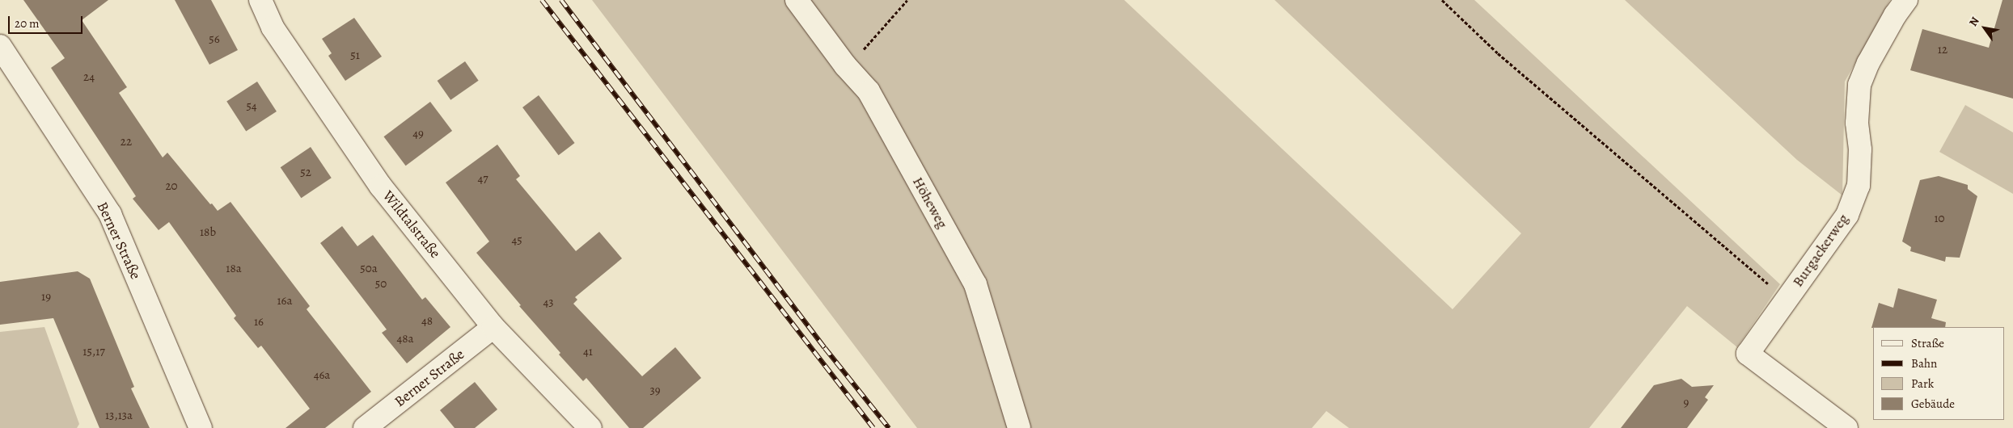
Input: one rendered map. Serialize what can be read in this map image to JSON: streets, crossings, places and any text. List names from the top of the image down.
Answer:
{
  "streets": {
    "street": [
      "Höheweg",
      "Wildtalstraße",
      "Berner Straße",
      "Burgackerweg"
    ]
  },
  "crossings": [
    ["Wildtalstraße", "Berner Straße"]
  ],
  "house_numbers": [
    "56",
    "12",
    "51",
    "24",
    "54",
    "49",
    "22",
    "52",
    "47",
    "20",
    "10",
    "18b",
    "45",
    "18a",
    "50a",
    "50",
    "19",
    "16a",
    "43",
    "48",
    "16",
    "48a",
    "15,17",
    "41",
    "46a",
    "39",
    "9",
    "13,13a"
  ],
  "legend": [
    "Straße",
    "Bahn",
    "Park",
    "Gebäude"
  ],
  "scale_bar": "20 m",
  "north": "top left"
}
